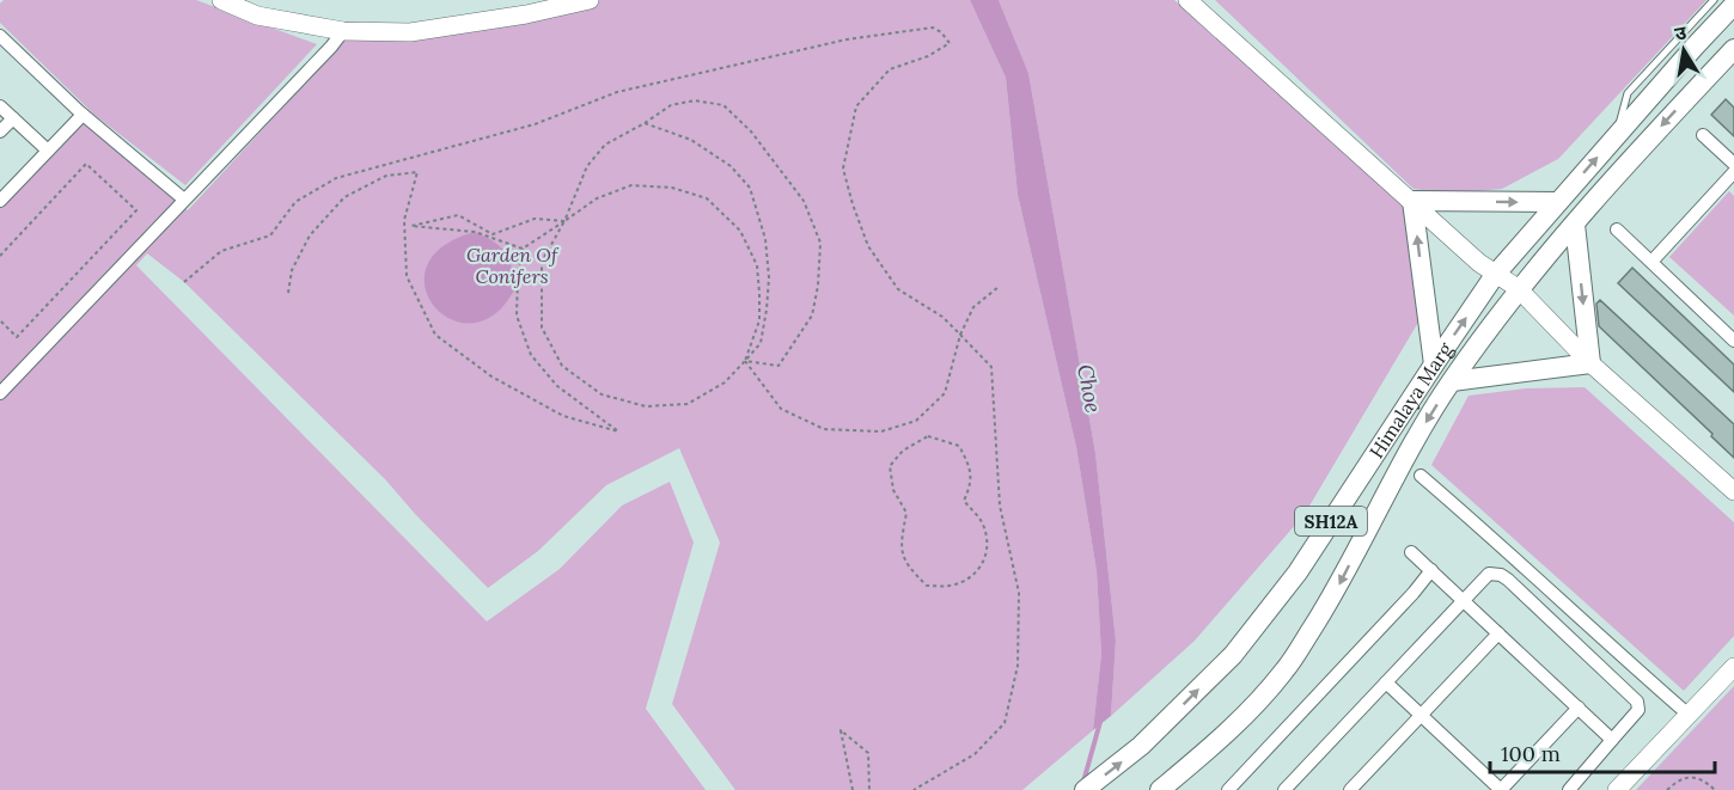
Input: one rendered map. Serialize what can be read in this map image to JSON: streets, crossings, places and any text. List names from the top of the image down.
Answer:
{
  "streets": {
    "main road": ["Himalaya Marg", "SH12A"]
  },
  "water": ["Choe"],
  "parks": ["Garden Of Conifers"],
  "scale_bar": "100 m",
  "north": "top"
}
